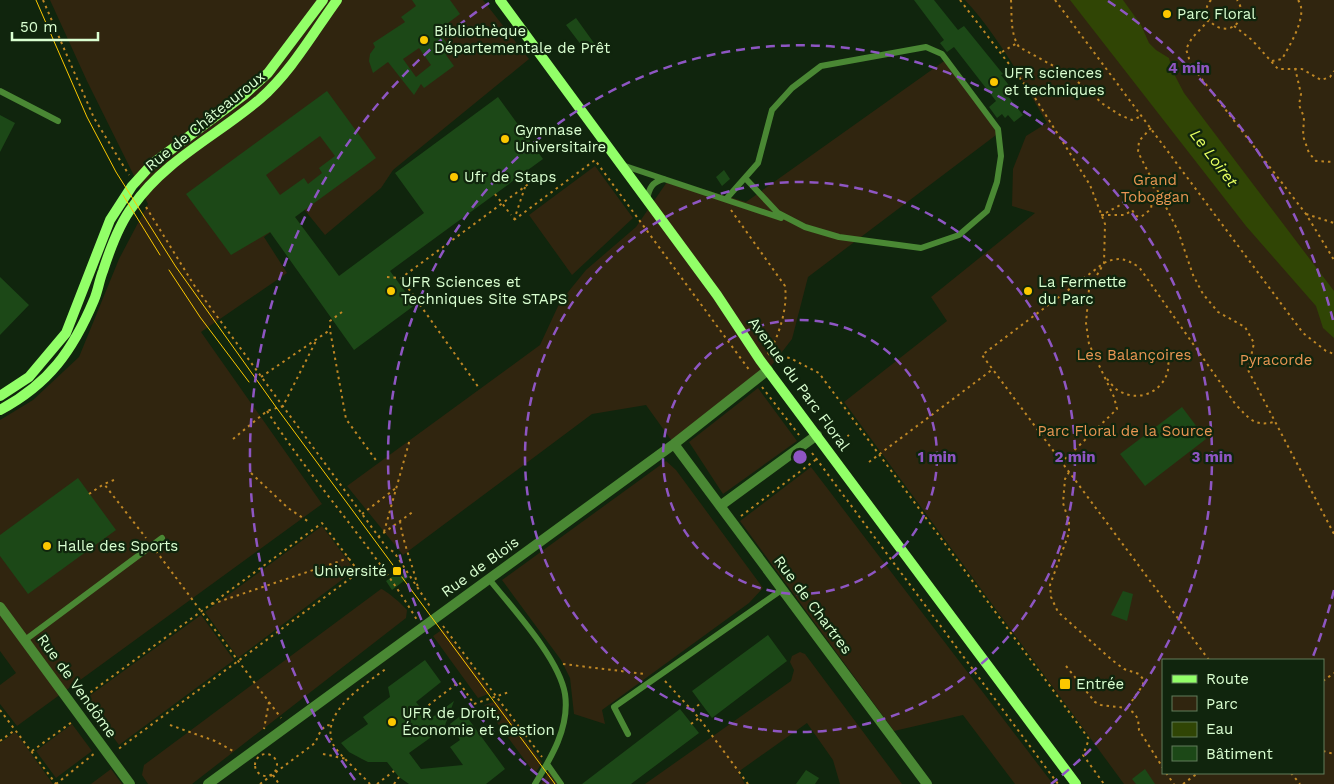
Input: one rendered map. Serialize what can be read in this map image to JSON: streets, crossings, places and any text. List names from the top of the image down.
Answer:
{
  "streets": {
    "street": [
      "Rue de Châteauroux",
      "Avenue du Parc Floral",
      "Rue de Blois",
      "Rue de Chartres",
      "Rue de Vendôme"
    ]
  },
  "crossings": [
    ["Avenue du Parc Floral", "Rue de Blois"],
    ["Rue de Blois", "Rue de Chartres"]
  ],
  "water": ["Le Loiret"],
  "parks": [
    "Grand Toboggan",
    "Les Balançoires",
    "Pyracorde",
    "Parc Floral de la Source"
  ],
  "places": {
    "other": [
      "Parc Floral",
      "Bibliothèque Départementale de Prêt",
      "UFR sciences et techniques",
      "Gymnase Universitaire",
      "Ufr de Staps",
      "UFR Sciences et Techniques Site STAPS",
      "La Fermette du Parc",
      "Halle des Sports",
      "UFR de Droit, Économie et Gestion"
    ],
    "transit": ["Université", "Entrée"]
  },
  "legend": [
    "Route",
    "Parc",
    "Eau",
    "Bâtiment"
  ],
  "scale_bar": "50 m",
  "rings": [
    "4 min",
    "1 min",
    "2 min",
    "3 min"
  ]
}
